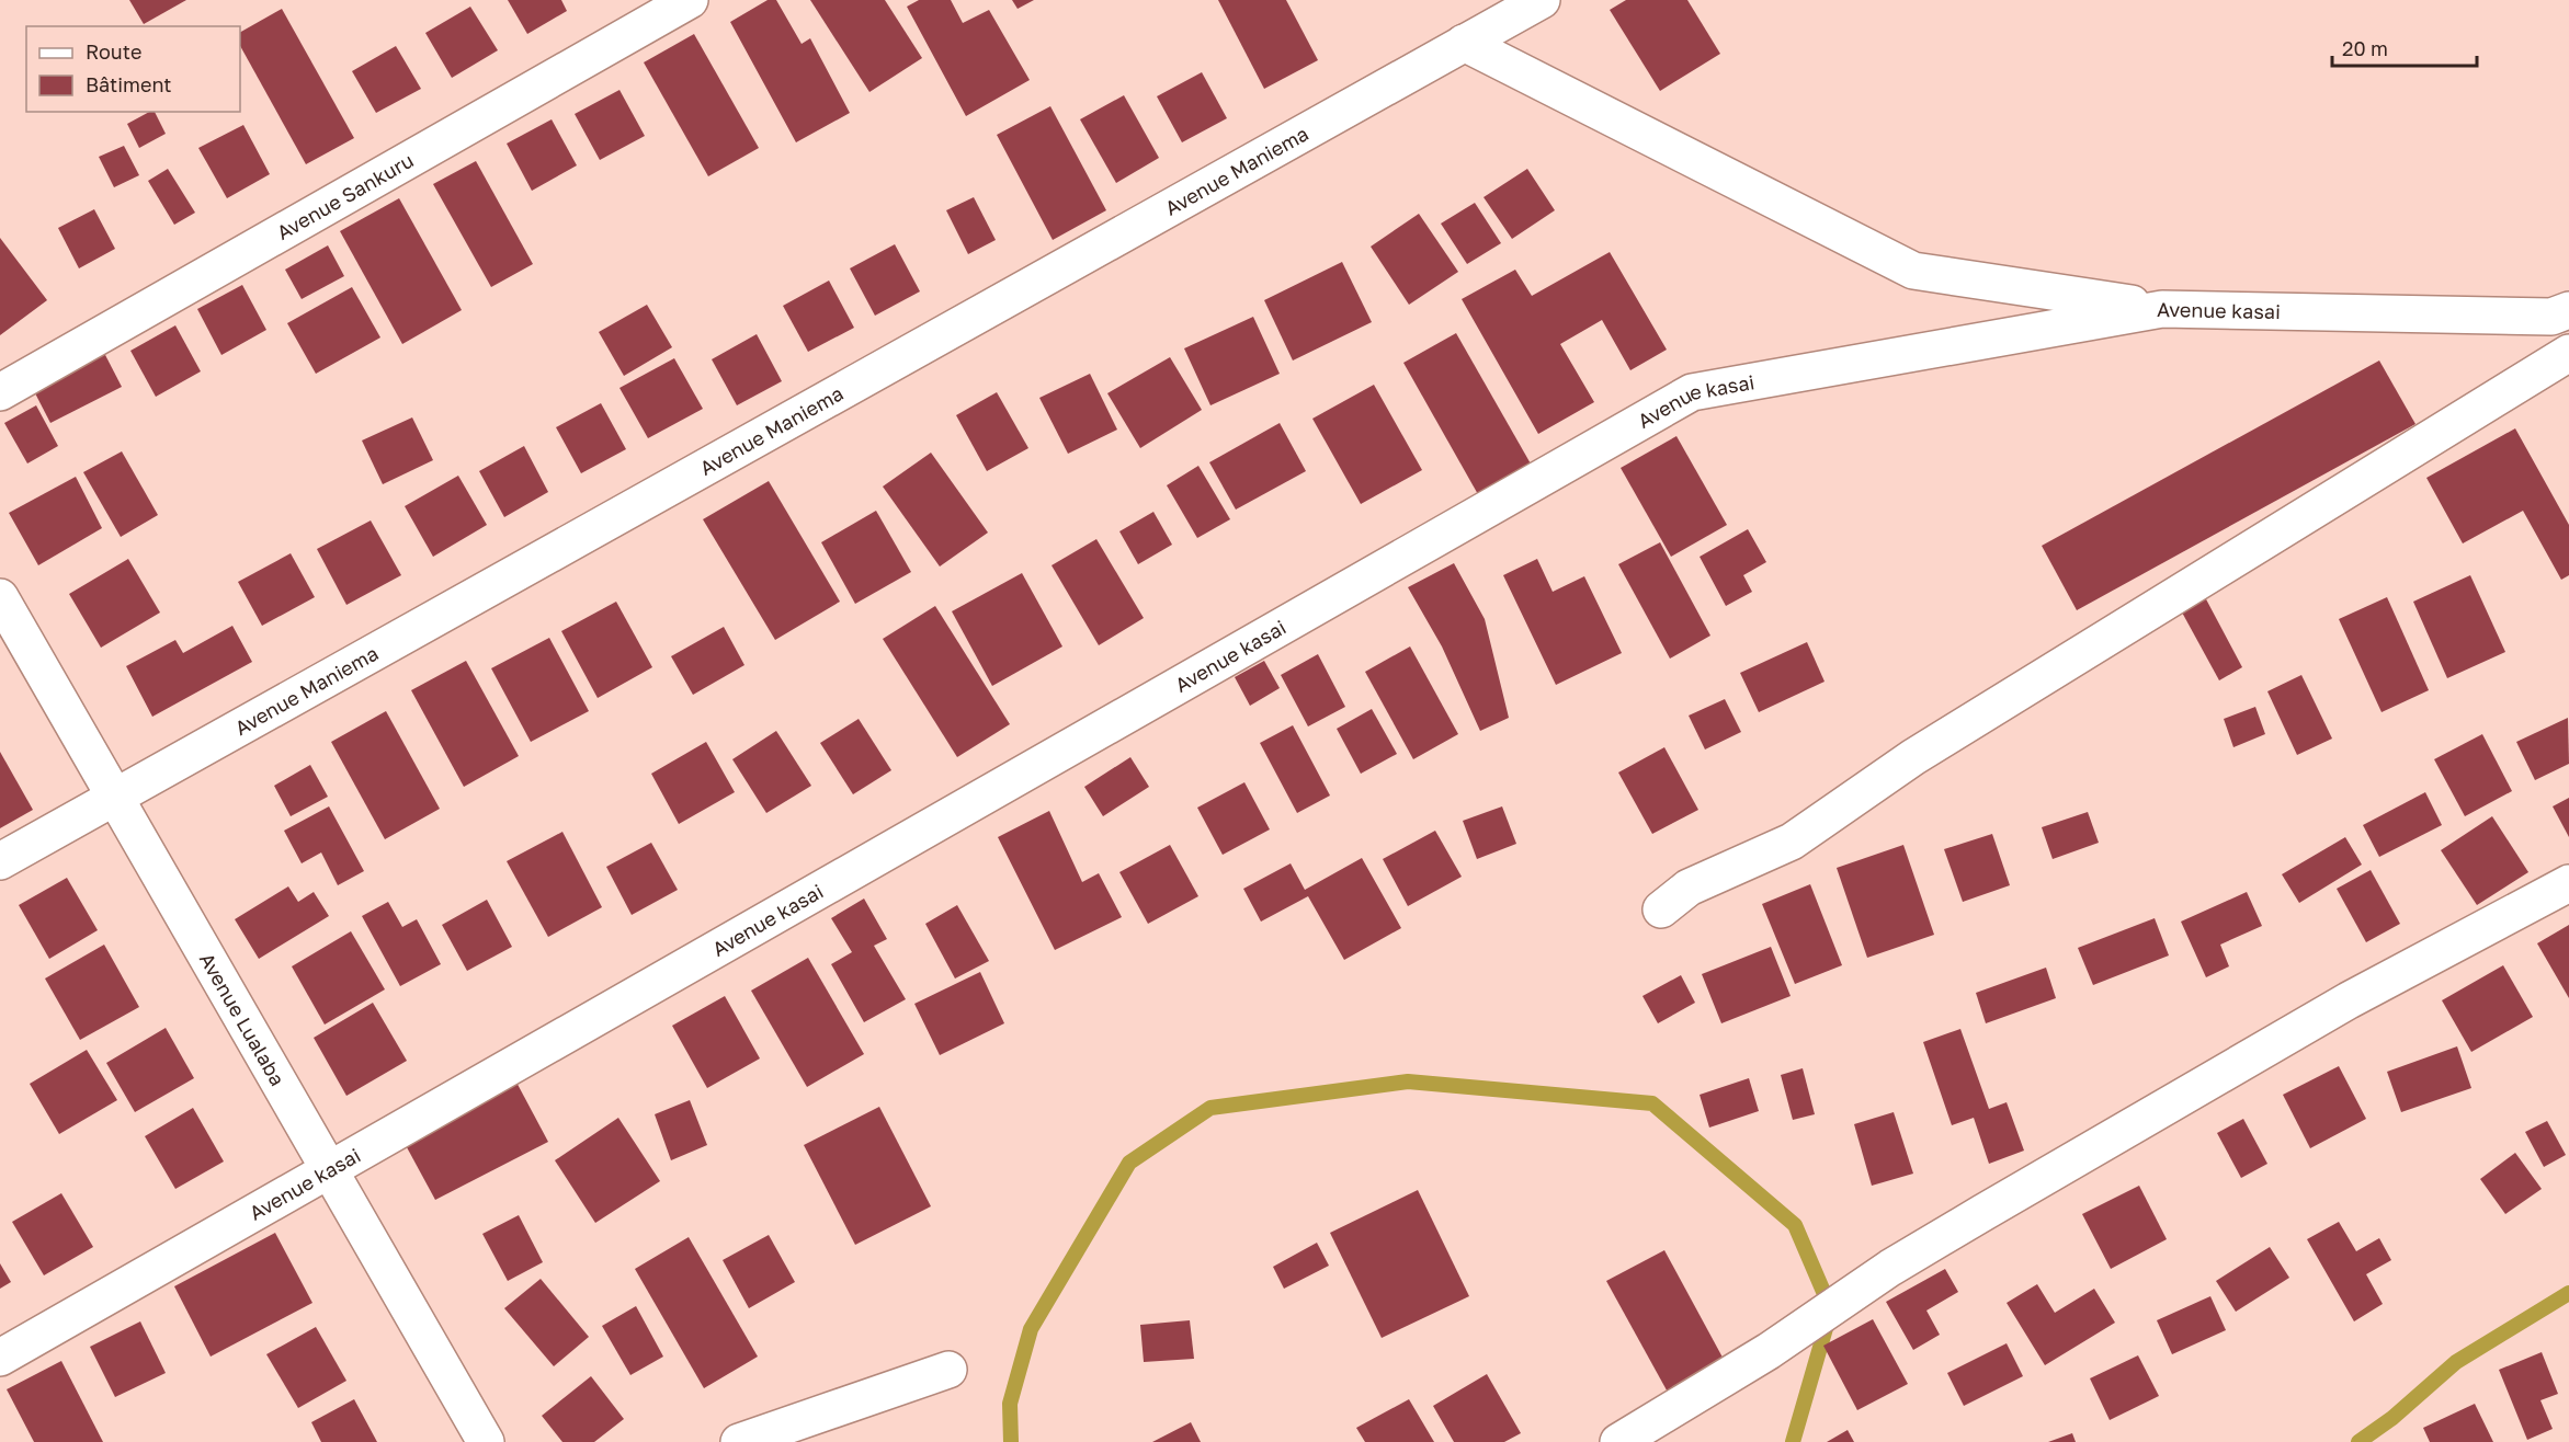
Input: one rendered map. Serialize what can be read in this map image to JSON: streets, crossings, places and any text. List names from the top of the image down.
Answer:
{
  "streets": {
    "street": [
      "Avenue Maniema",
      "Avenue Sankuru",
      "Avenue kasai",
      "Avenue Lualaba"
    ]
  },
  "crossings": [
    ["Avenue Maniema", "Avenue Lualaba"],
    ["Avenue kasai", "Avenue Lualaba"]
  ],
  "legend": ["Route", "Bâtiment"],
  "scale_bar": "20 m"
}
